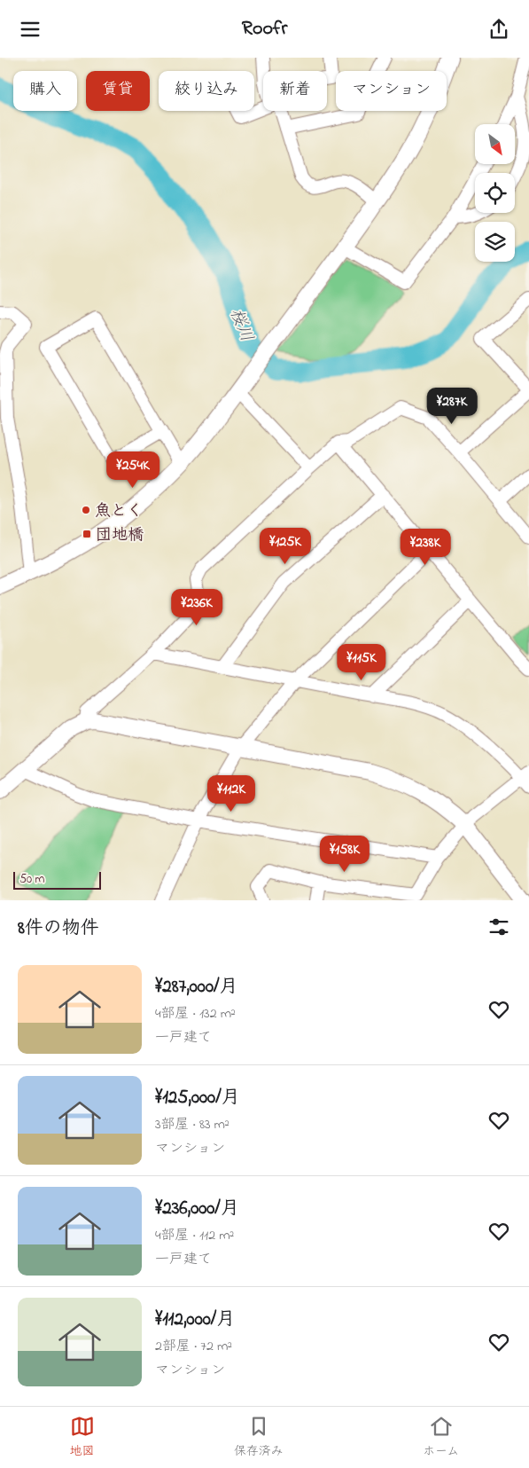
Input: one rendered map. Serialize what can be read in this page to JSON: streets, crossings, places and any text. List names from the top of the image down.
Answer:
{
  "water": ["桜川"],
  "places": {
    "other": ["魚とく"],
    "transit": ["団地橋"]
  },
  "scale_bar": "50 m",
  "north": "bottom right",
  "page": {
    "header": "Roofr",
    "chip": [
      "購入",
      "賃貸",
      "絞り込み",
      "新着",
      "マンション"
    ],
    "price": [
      "¥287K",
      "¥254K",
      "¥125K",
      "¥238K",
      "¥236K",
      "¥115K",
      "¥112K",
      "¥158K"
    ],
    "scale": "50 m",
    "heading": "8件の物件",
    "list": [
      {
        "name": "¥287,000/月",
        "note": "4部屋 · 132 m² · 一戸建て"
      },
      {
        "name": "¥125,000/月",
        "note": "3部屋 · 83 m² · マンション"
      },
      {
        "name": "¥236,000/月",
        "note": "4部屋 · 112 m² · 一戸建て"
      },
      {
        "name": "¥112,000/月",
        "note": "2部屋 · 72 m² · マンション"
      }
    ],
    "tabs": ["地図", "保存済み", "ホーム"]
  }
}
